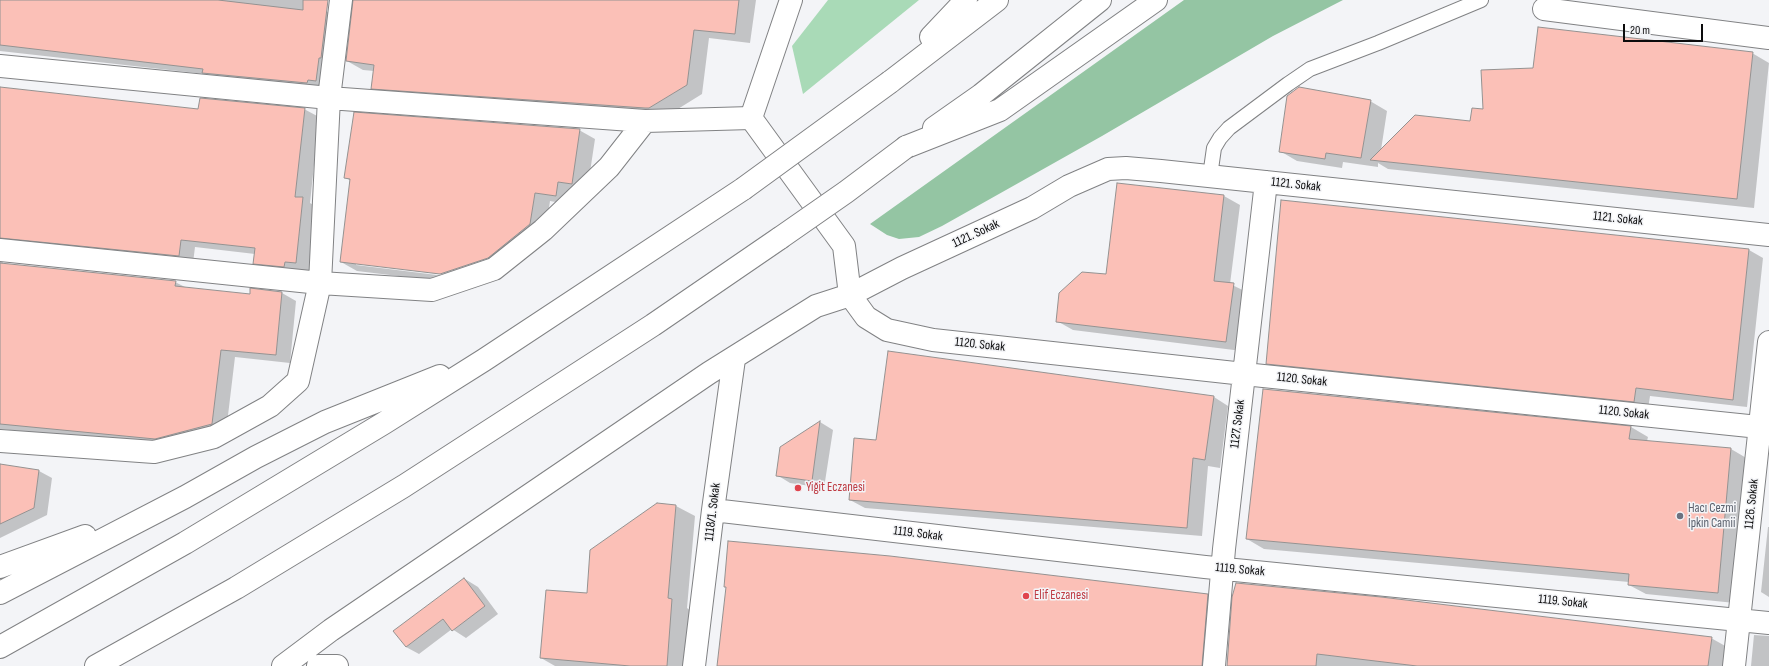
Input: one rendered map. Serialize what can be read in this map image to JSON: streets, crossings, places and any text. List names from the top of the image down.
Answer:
{
  "streets": {
    "main road": [
      "1121. Sokak",
      "1120. Sokak",
      "1127. Sokak",
      "1126. Sokak",
      "1118/1. Sokak",
      "1119. Sokak"
    ]
  },
  "crossings": [
    ["1121. Sokak", "1120. Sokak"],
    ["1121. Sokak", "1127. Sokak"],
    ["1121. Sokak", "1118/1. Sokak"],
    ["1120. Sokak", "1127. Sokak"],
    ["1120. Sokak", "1126. Sokak"],
    ["1127. Sokak", "1119. Sokak"],
    ["1126. Sokak", "1119. Sokak"],
    ["1118/1. Sokak", "1119. Sokak"]
  ],
  "places": ["Yiğit Eczanesi", "Hacı Cezmi İpkin Camii", "Elif Eczanesi"],
  "scale_bar": "20 m"
}
